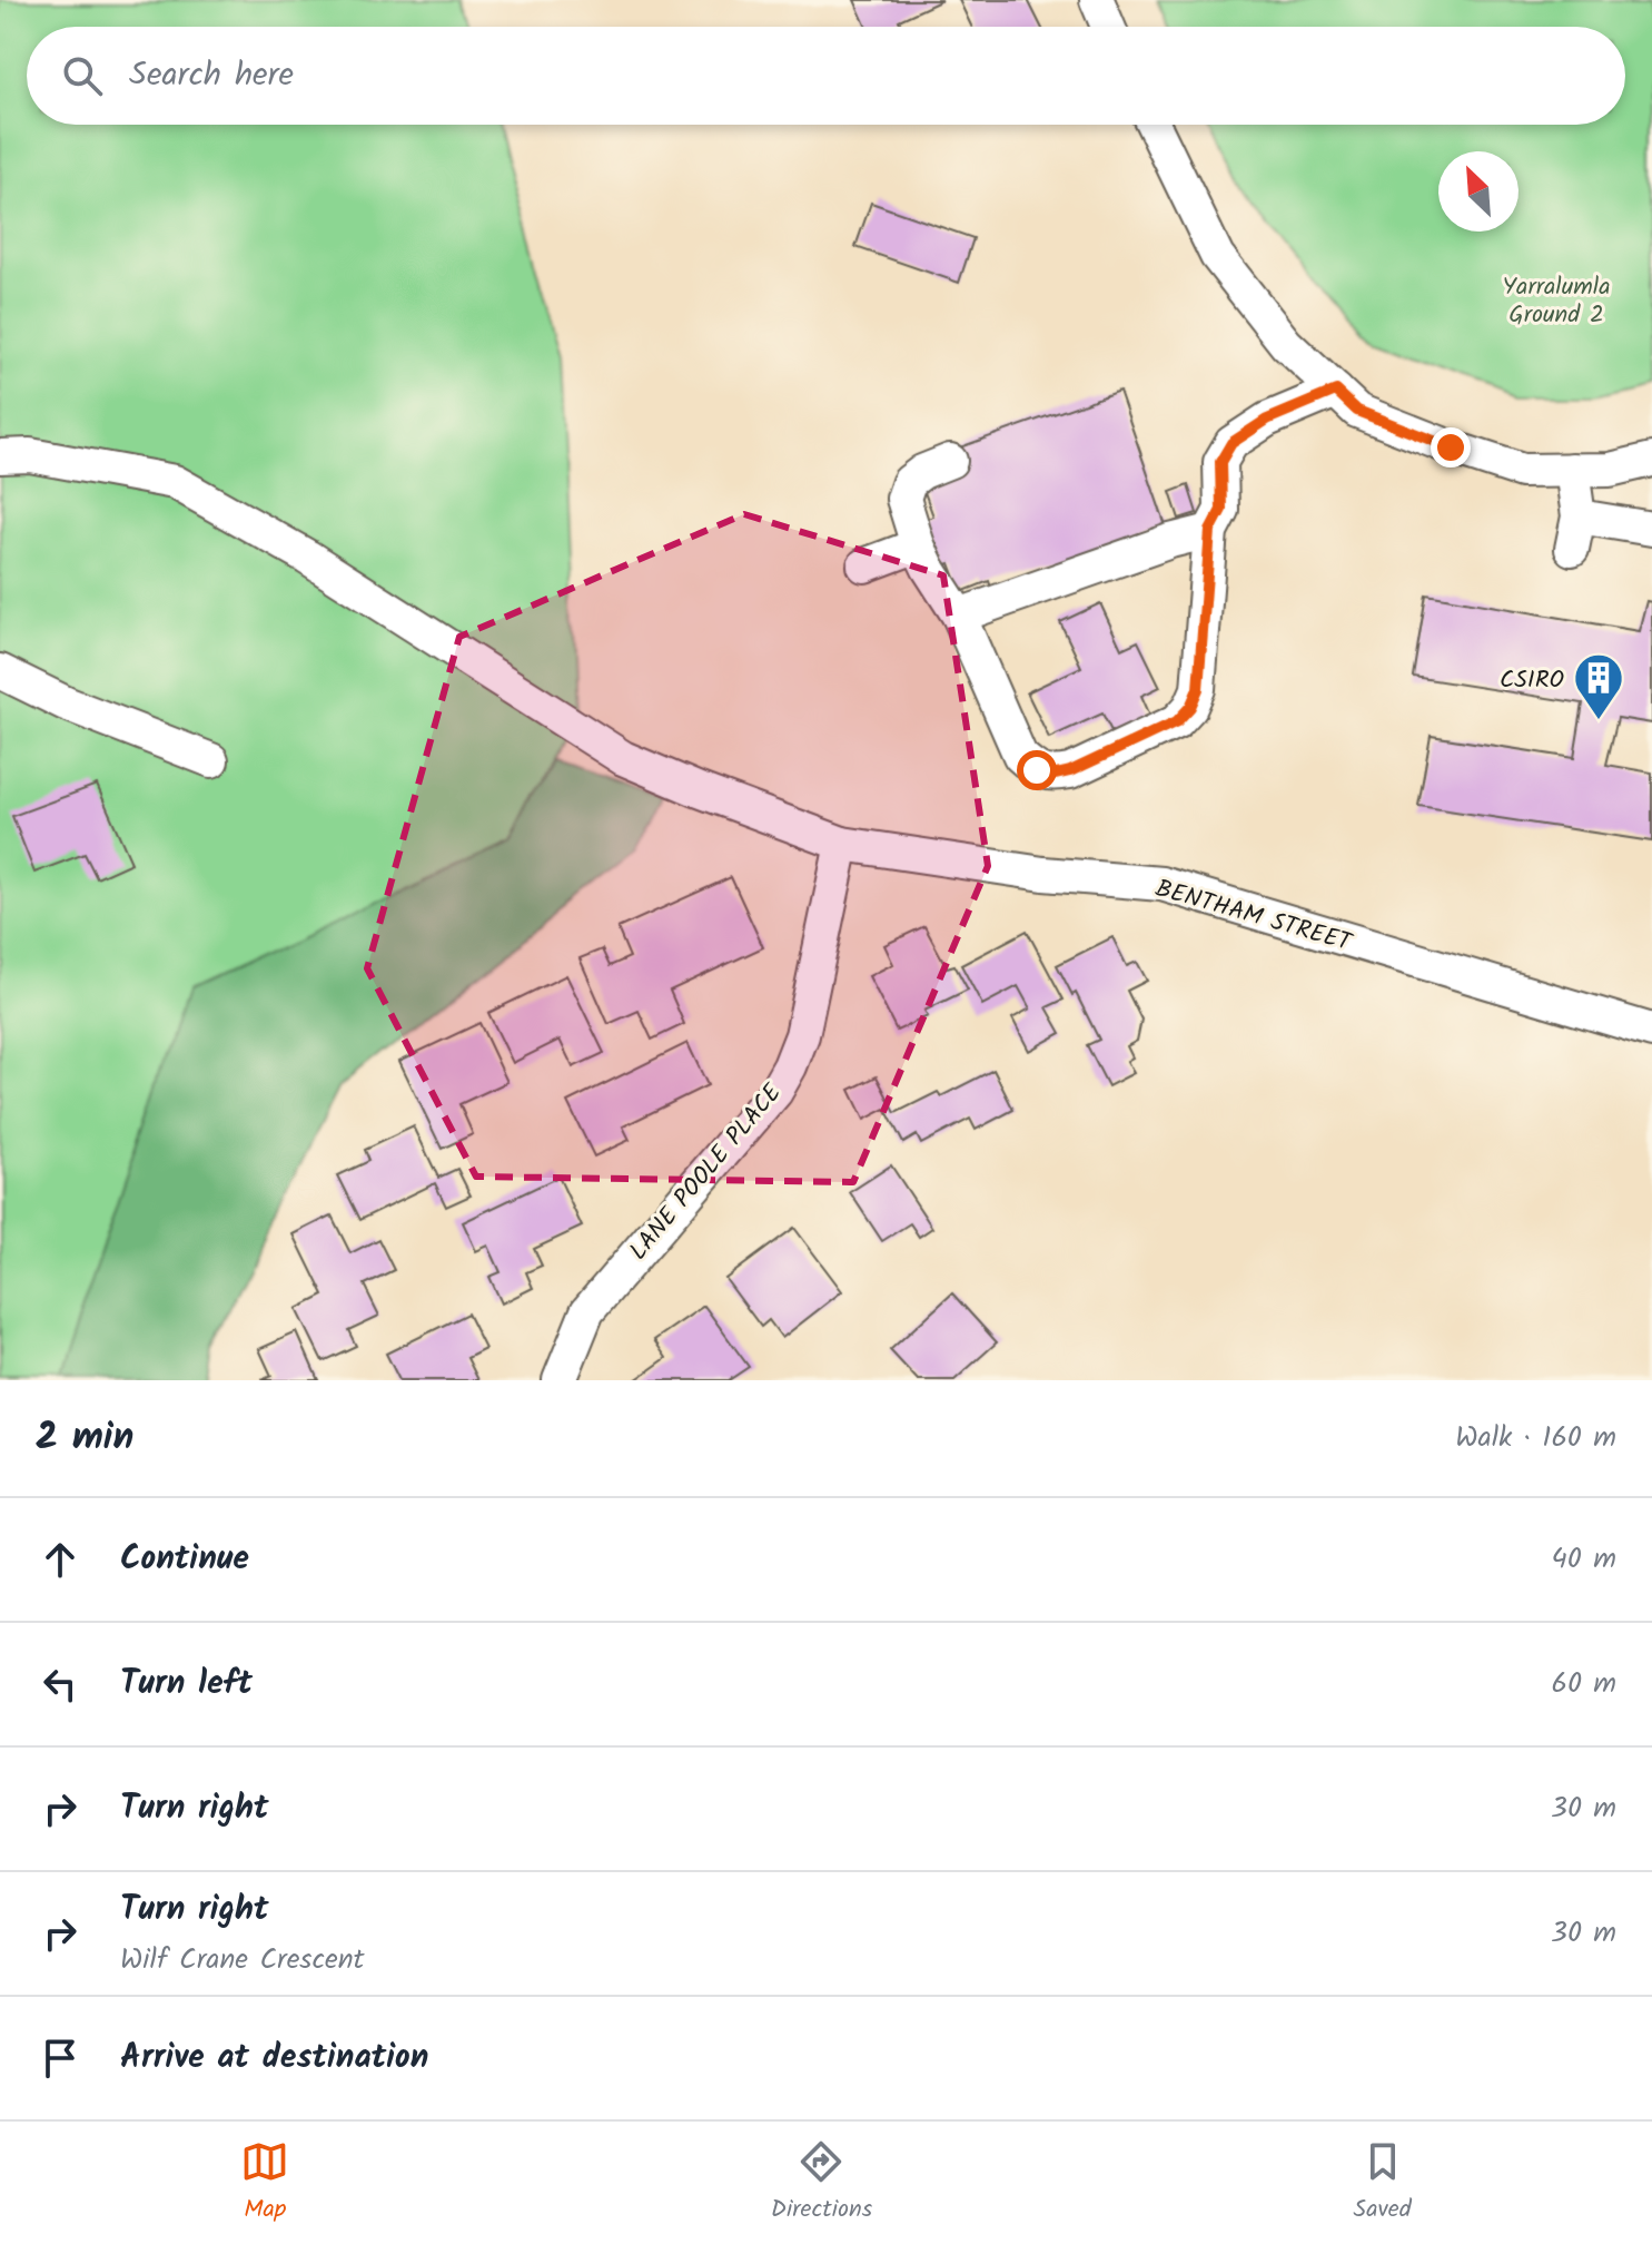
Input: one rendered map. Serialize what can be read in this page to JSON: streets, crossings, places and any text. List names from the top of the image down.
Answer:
{
  "streets": {
    "street": ["BENTHAM STREET", "LANE POOLE PLACE"]
  },
  "crossings": [
    ["BENTHAM STREET", "LANE POOLE PLACE"]
  ],
  "parks": ["Yarralumla Ground 2"],
  "places": {
    "building": ["CSIRO"]
  },
  "north": "top left",
  "page": {
    "search": "Search here",
    "heading": ["2 min", "Walk · 160 m"],
    "list": [
      ["Continue", "40 m"],
      ["Turn left", "60 m"],
      ["Turn right", "30 m"],
      ["Turn right", "Wilf Crane Crescent", "30 m"],
      "Arrive at destination"
    ],
    "nav": ["Map", "Directions", "Saved"]
  }
}
